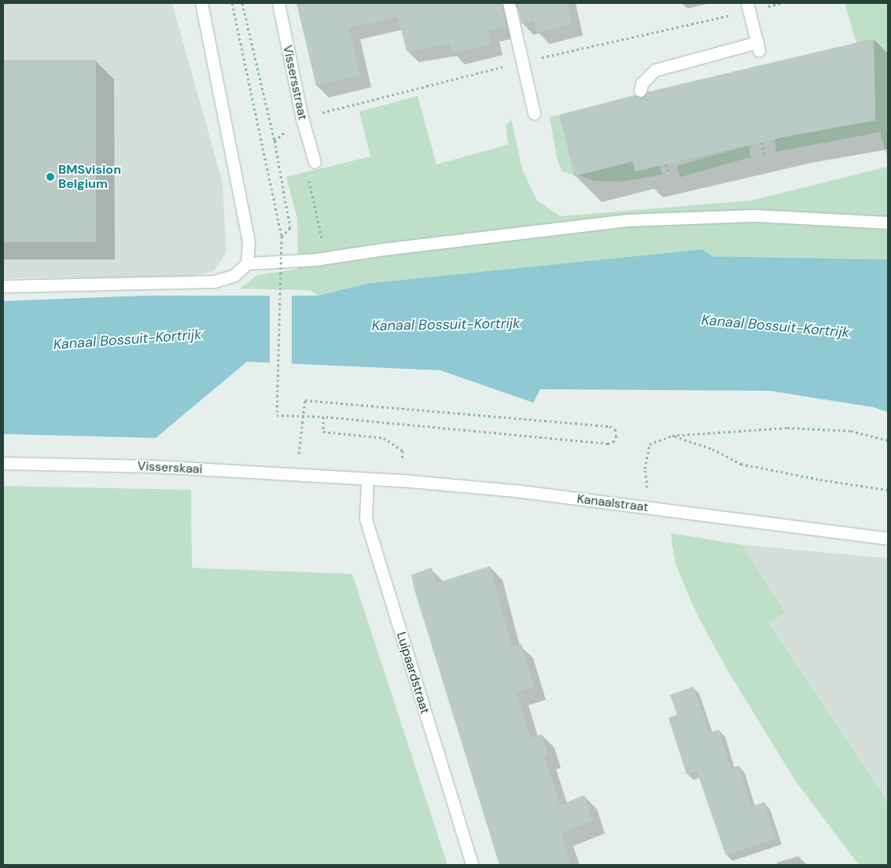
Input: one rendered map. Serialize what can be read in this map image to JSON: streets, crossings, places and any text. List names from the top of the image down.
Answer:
{
  "streets": {
    "street": [
      "Vissersstraat",
      "Visserskaai",
      "Kanaalstraat",
      "Luipaardstraat"
    ]
  },
  "crossings": [
    ["Visserskaai", "Kanaalstraat"],
    ["Kanaalstraat", "Luipaardstraat"]
  ],
  "water": ["Kanaal Bossuit-Kortrijk"],
  "places": ["BMSvision Belgium"]
}
